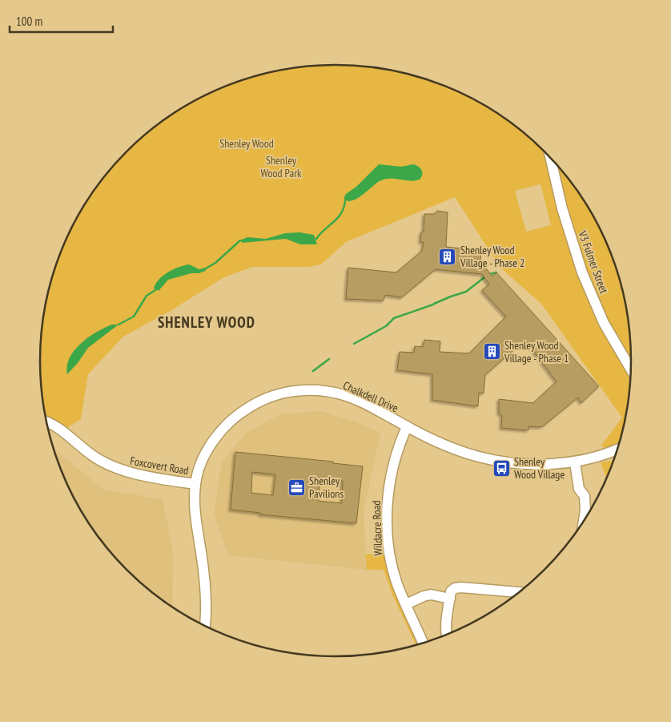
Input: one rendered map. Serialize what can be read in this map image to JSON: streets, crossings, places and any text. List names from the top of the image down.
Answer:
{
  "streets": {
    "street": [
      "V3 Fulmer Street",
      "Chalkdell Drive",
      "Foxcovert Road",
      "Wildacre Road"
    ]
  },
  "crossings": [
    ["Chalkdell Drive", "Foxcovert Road"],
    ["Chalkdell Drive", "Wildacre Road"]
  ],
  "districts": ["SHENLEY WOOD"],
  "parks": ["Shenley Wood", "Shenley Wood Park"],
  "places": {
    "building": ["Shenley Wood Village - Phase 2", "Shenley Wood Village - Phase 1"],
    "bus stop": ["Shenley Wood Village"],
    "office": ["Shenley Pavilions"]
  },
  "scale_bar": "100 m"
}
